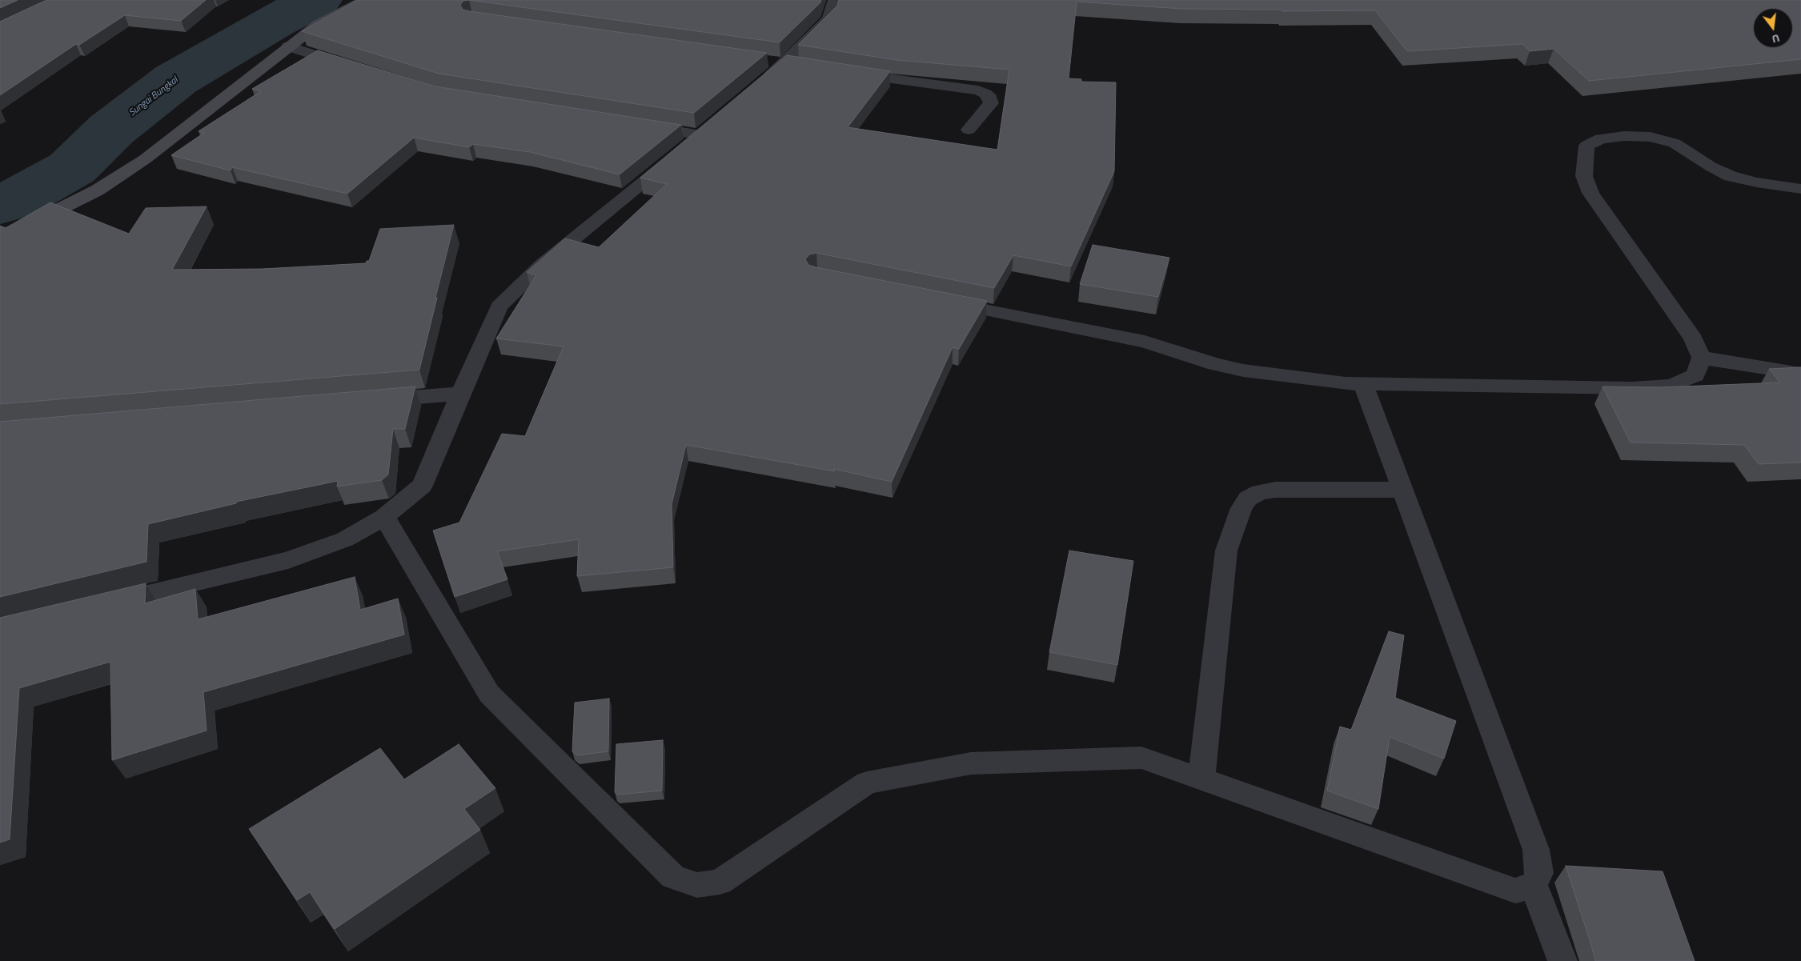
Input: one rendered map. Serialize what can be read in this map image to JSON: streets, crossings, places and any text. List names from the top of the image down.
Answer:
{
  "water": ["Sungai Bungkal"],
  "north": "bottom"
}
